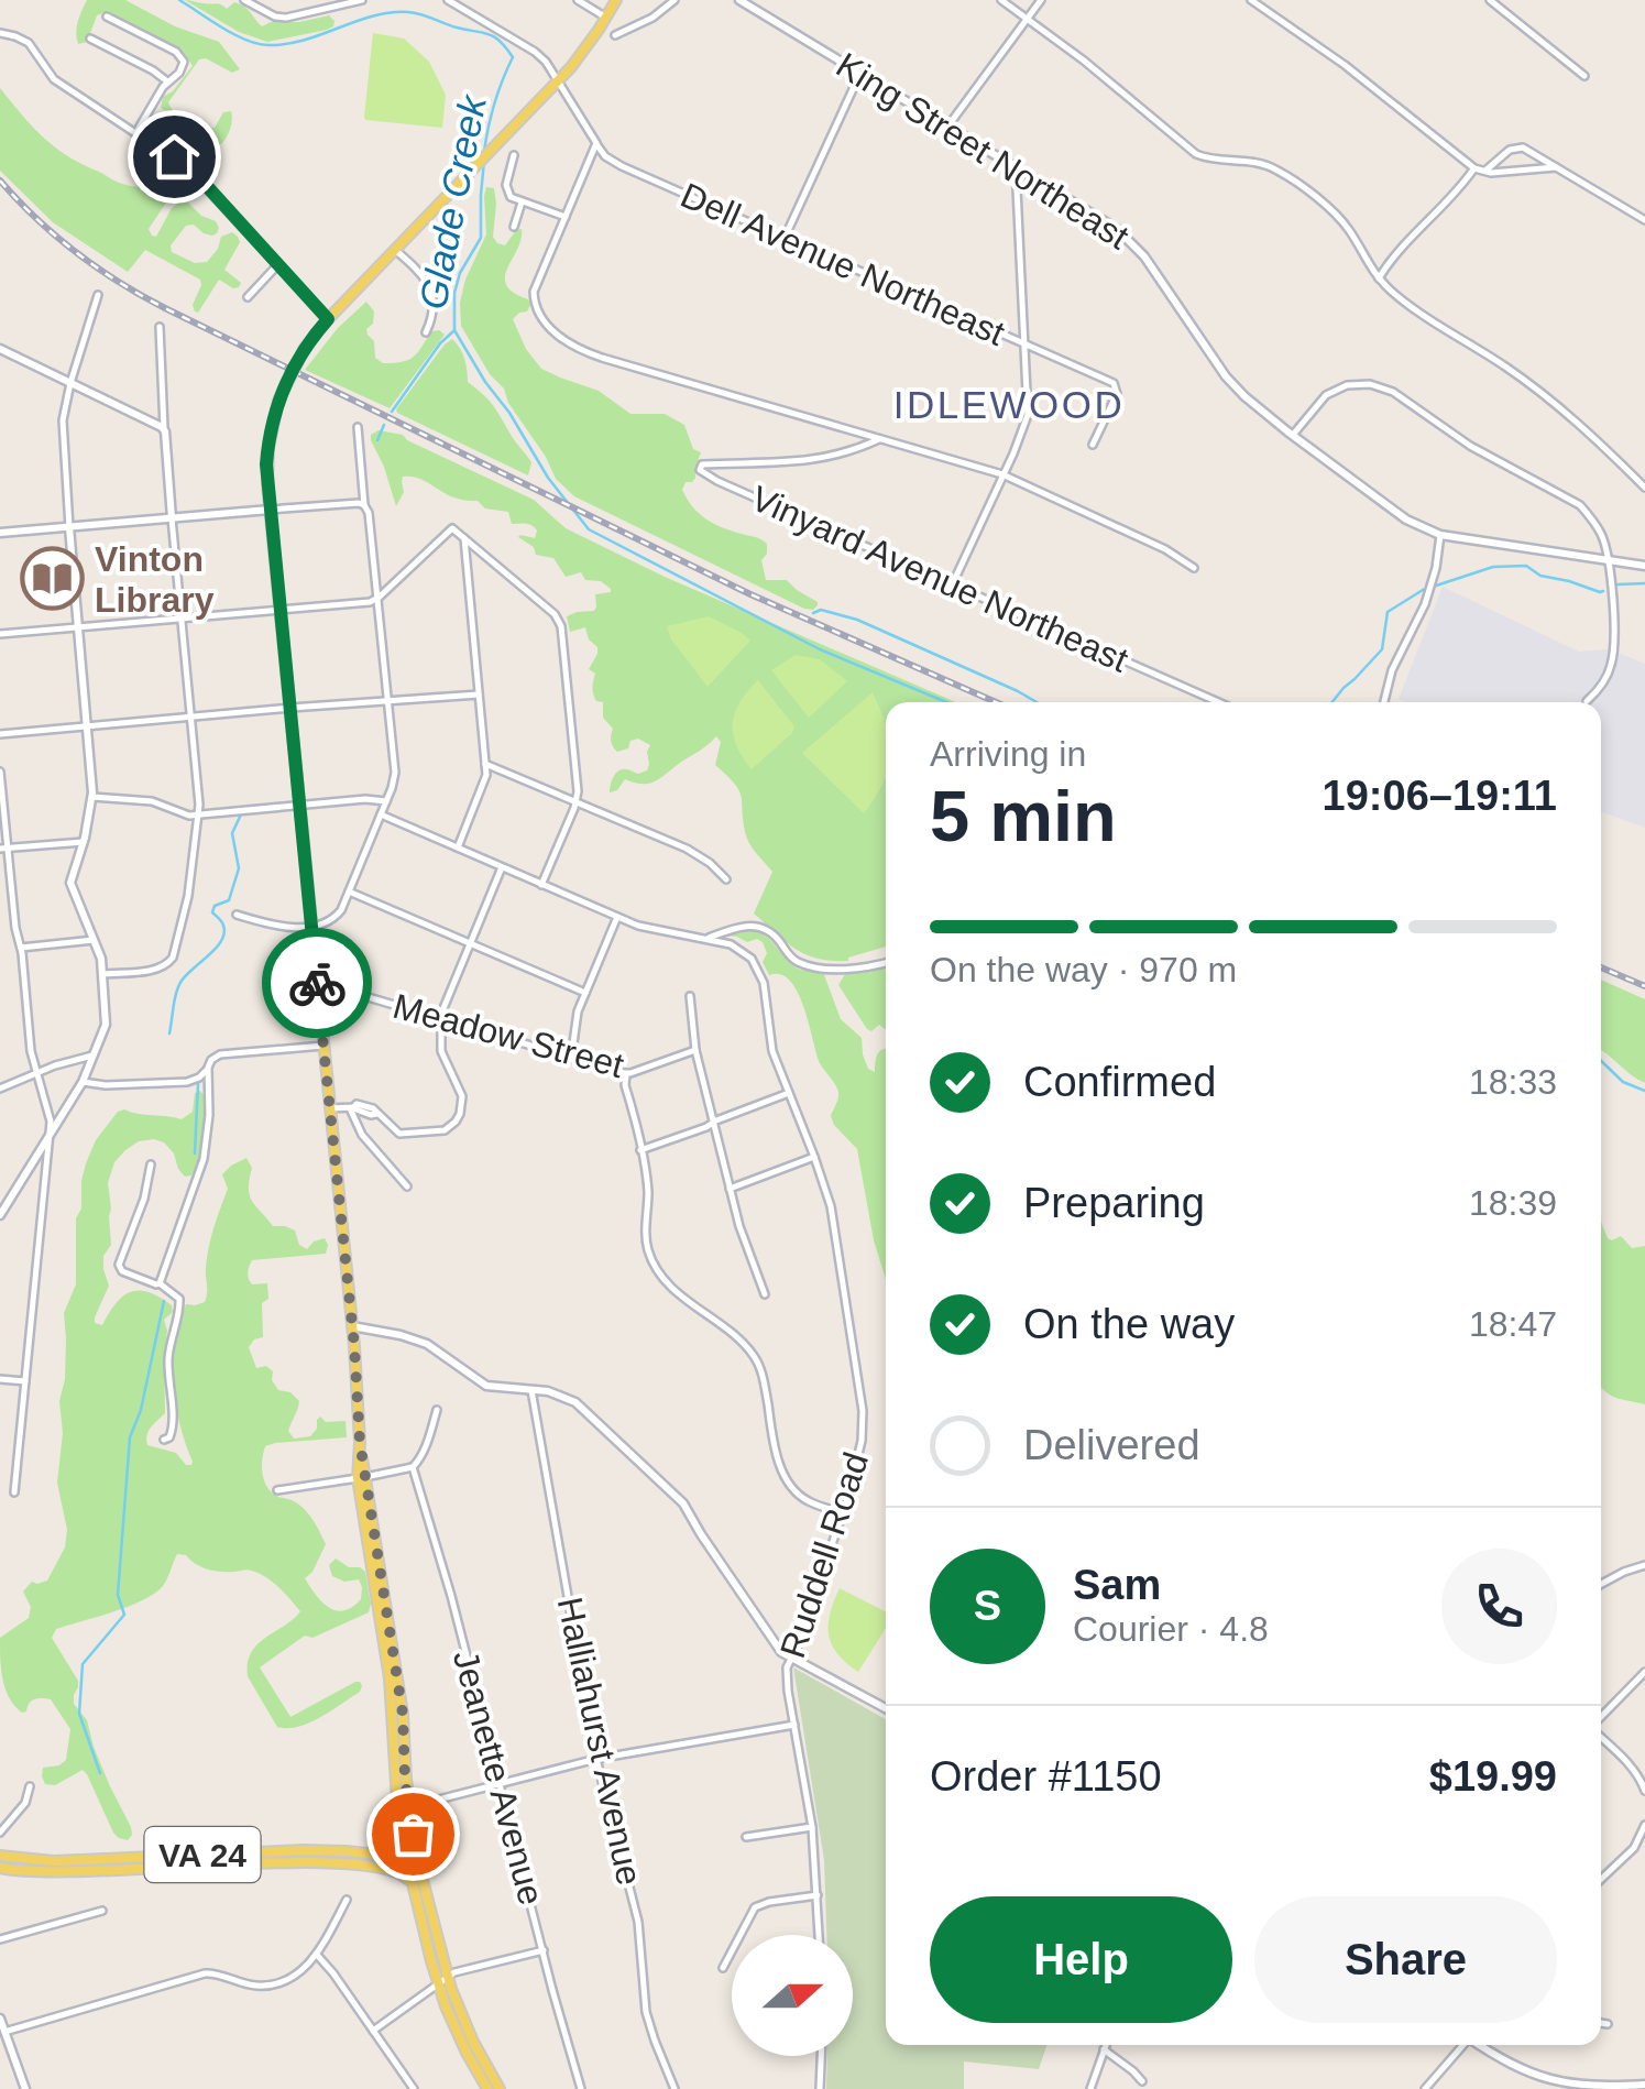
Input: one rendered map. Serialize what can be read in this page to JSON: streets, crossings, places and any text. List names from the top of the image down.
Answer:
{
  "streets": {
    "main road": ["VA 24"],
    "street": [
      "King Street Northeast",
      "Dell Avenue Northeast",
      "Vinyard Avenue Northeast",
      "Meadow Street",
      "Ruddell Road",
      "Halliahurst Avenue",
      "Jeanette Avenue"
    ]
  },
  "districts": ["IDLEWOOD"],
  "water": ["Glade Creek"],
  "places": {
    "library": ["Vinton Library"]
  },
  "north": "right",
  "page": {
    "heading": ["5 min", "Arriving in", "19:06–19:11"],
    "panel": [
      "Sam",
      "Courier · 4.8",
      "Order #1150",
      "$19.99"
    ],
    "bar": "On the way · 970 m",
    "list": [
      ["Confirmed", "18:33"],
      ["Preparing", "18:39"],
      ["On the way", "18:47"],
      "Delivered"
    ],
    "round": "S",
    "buttons": ["Help", "Share"]
  }
}
